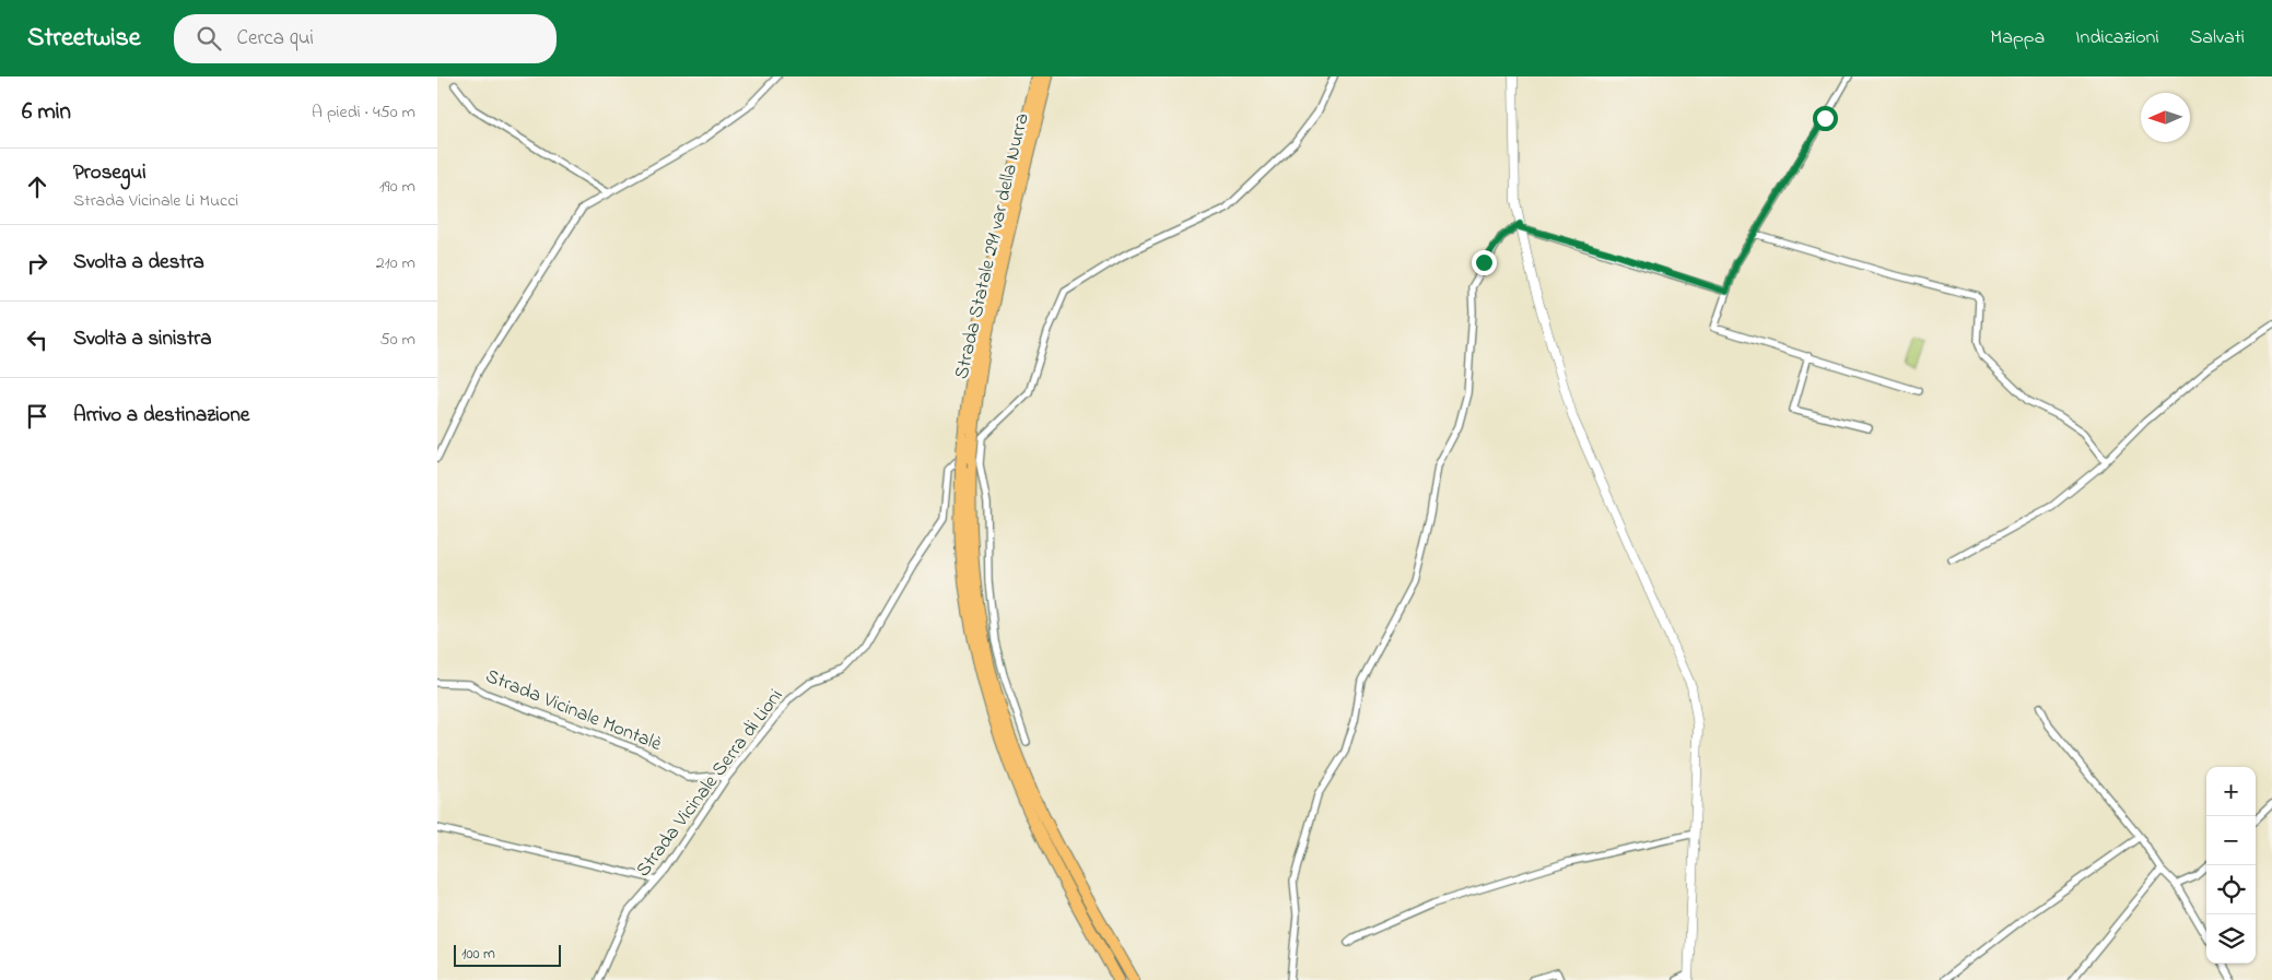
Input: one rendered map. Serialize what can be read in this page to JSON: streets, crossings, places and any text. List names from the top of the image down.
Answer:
{
  "streets": {
    "highway": ["Strada Statale 291 var della Nurra"],
    "street": ["Strada Vicinale Montalè", "Strada Vicinale Serra di Lioni"]
  },
  "crossings": [
    ["Strada Statale 291 var della Nurra", "Strada Vicinale Serra di Lioni"],
    ["Strada Vicinale Montalè", "Strada Vicinale Serra di Lioni"]
  ],
  "scale_bar": "100 m",
  "north": "left",
  "page": {
    "header": "Streetwise",
    "search": "Cerca qui",
    "nav": ["Mappa", "Indicazioni", "Salvati"],
    "heading": ["6 min", "A piedi · 450 m"],
    "list": [
      ["Prosegui", "Strada Vicinale Li Mucci", "190 m"],
      ["Svolta a destra", "210 m"],
      ["Svolta a sinistra", "50 m"],
      "Arrivo a destinazione"
    ],
    "map_buttons": ["+", "−"],
    "scale": "100 m"
  }
}
